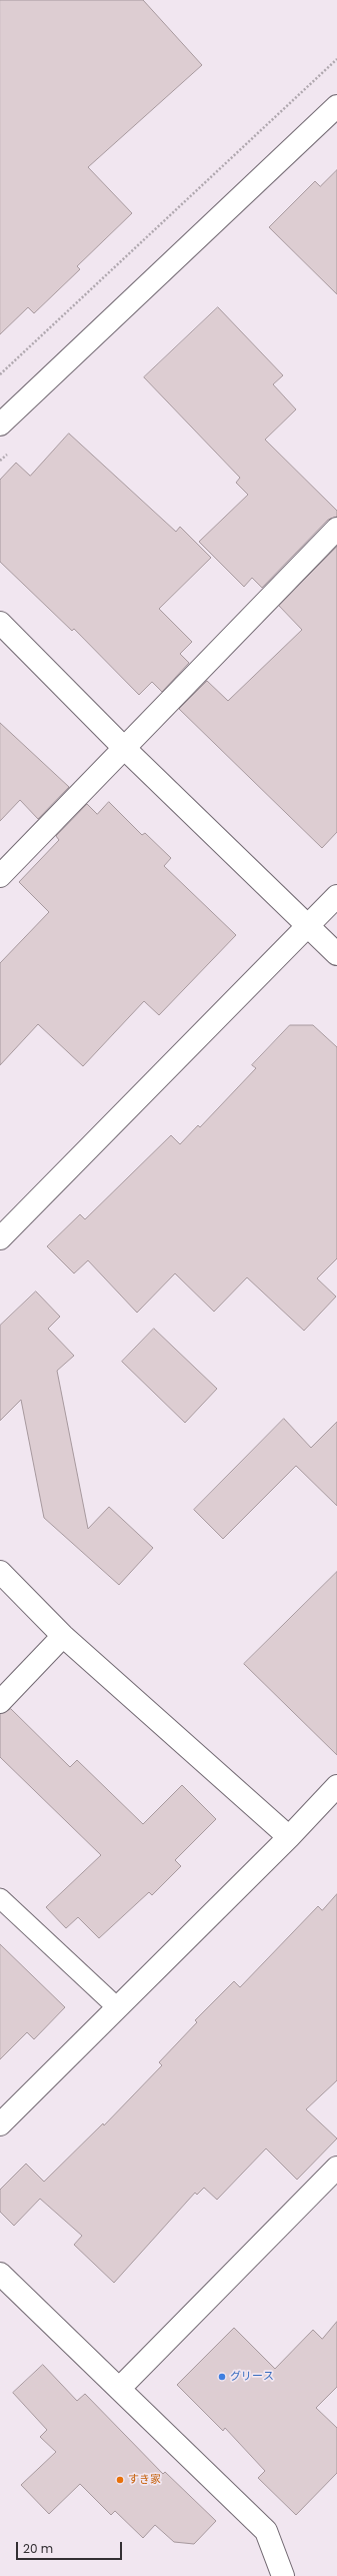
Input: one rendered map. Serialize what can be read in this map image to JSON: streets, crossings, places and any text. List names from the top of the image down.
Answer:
{
  "places": ["グリース", "すき家"],
  "scale_bar": "20 m"
}
